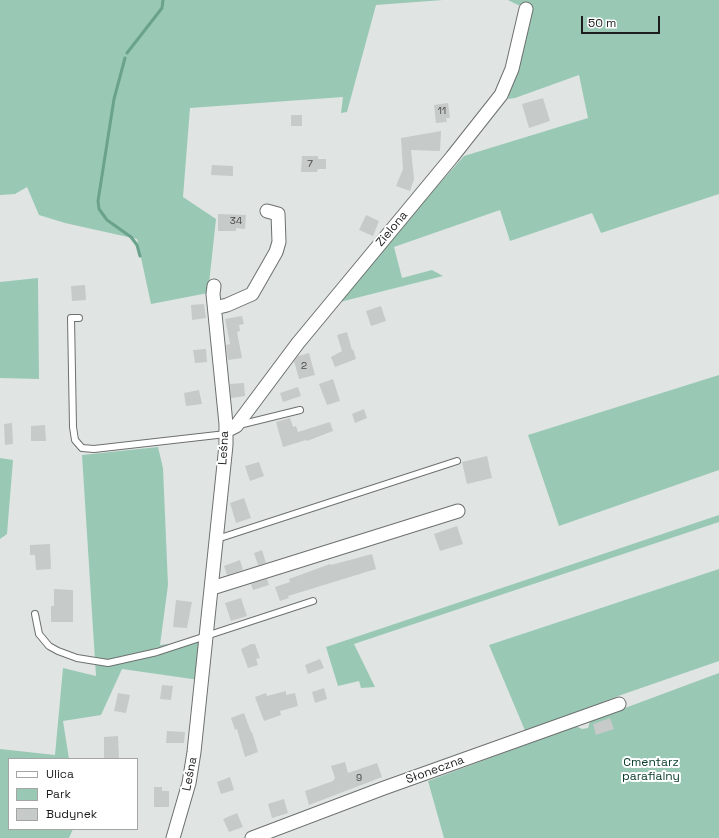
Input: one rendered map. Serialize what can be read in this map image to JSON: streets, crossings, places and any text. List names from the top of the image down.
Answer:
{
  "streets": {
    "street": ["Zielona", "Leśna", "Słoneczna"]
  },
  "crossings": [
    ["Zielona", "Leśna"]
  ],
  "parks": ["Cmentarz parafialny"],
  "house_numbers": [
    "11",
    "7",
    "34",
    "2",
    "9"
  ],
  "legend": ["Ulica", "Park", "Budynek"],
  "scale_bar": "50 m"
}
